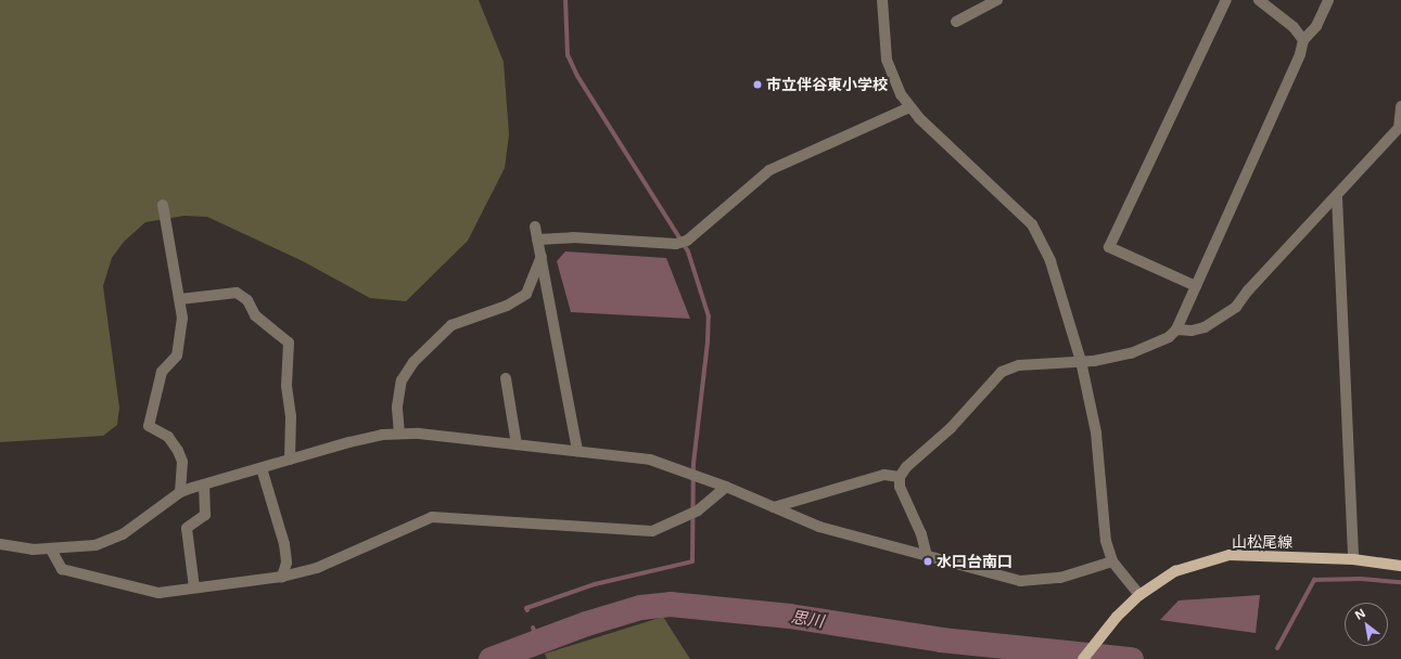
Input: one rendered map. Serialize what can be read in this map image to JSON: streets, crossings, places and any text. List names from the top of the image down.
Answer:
{
  "streets": {
    "main road": ["山松尾線"]
  },
  "water": ["思川"],
  "places": ["市立伴谷東小学校", "水口台南口"],
  "north": "top left"
}
